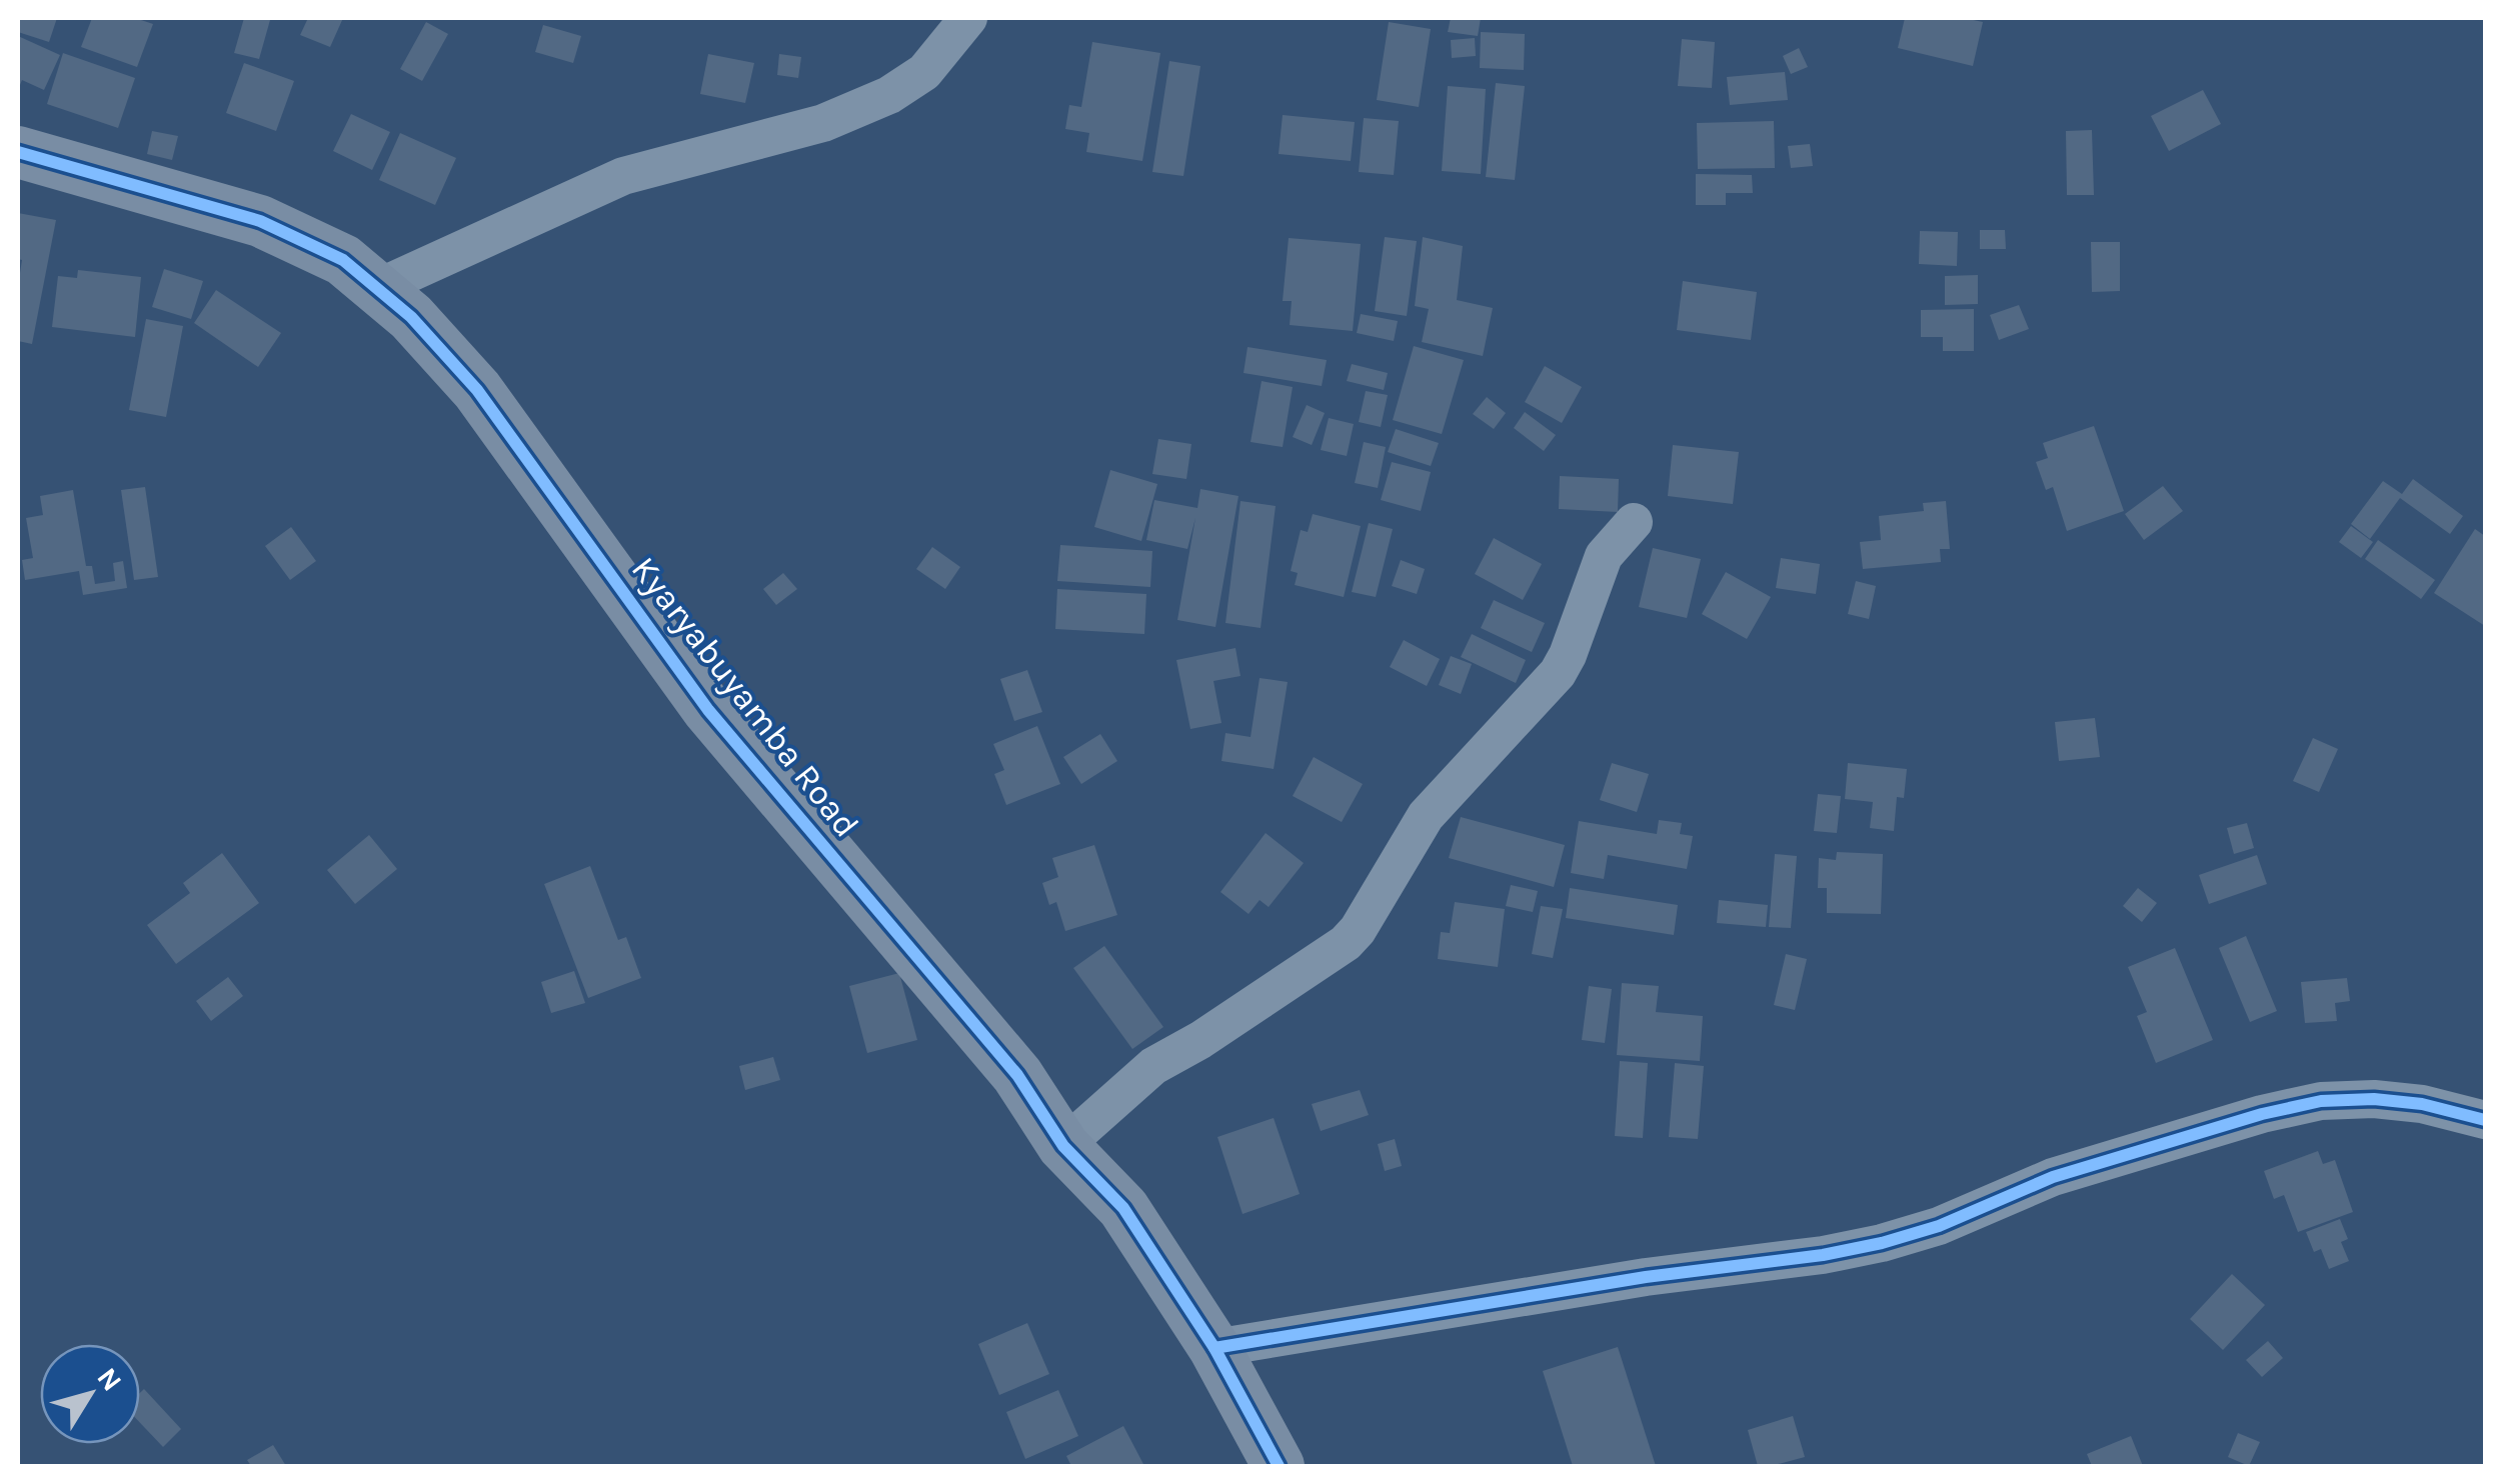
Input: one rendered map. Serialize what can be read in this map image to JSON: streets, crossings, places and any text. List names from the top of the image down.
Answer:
{
  "streets": {
    "street": ["Kyaryabuyamba Road"]
  },
  "north": "top right"
}
